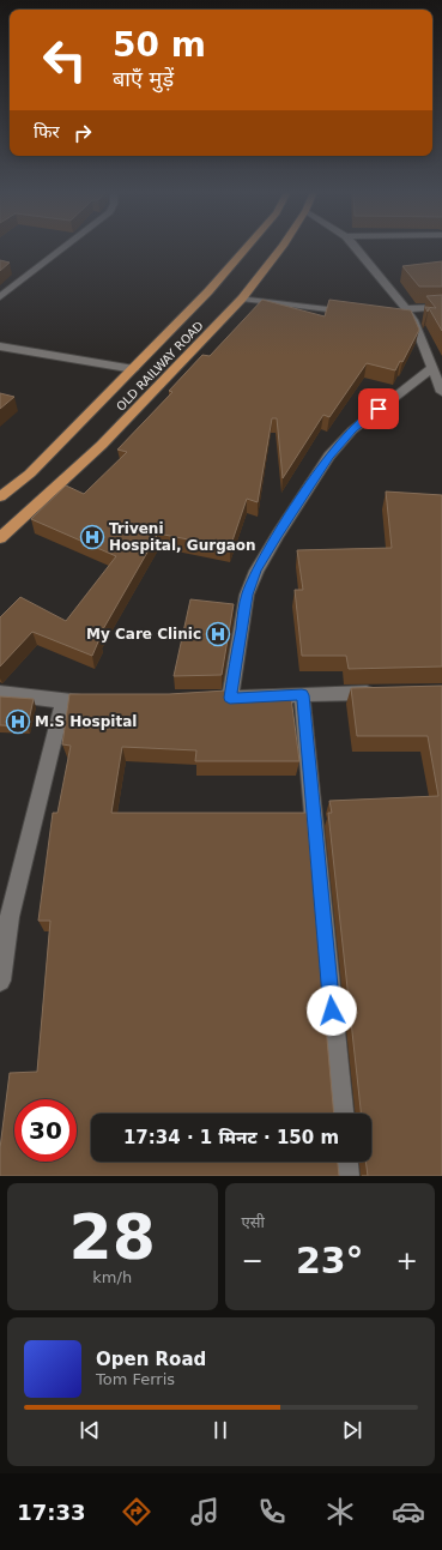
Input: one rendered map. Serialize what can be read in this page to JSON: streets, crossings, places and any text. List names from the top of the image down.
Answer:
{
  "streets": {
    "main road": ["OLD RAILWAY ROAD"]
  },
  "places": {
    "hospital": ["Triveni Hospital, Gurgaon", "My Care Clinic", "M.S Hospital"]
  },
  "page": {
    "turn": ["50 m", "बाएँ मुड़ें"],
    "then": "फिर",
    "limit": "30",
    "trip": "17:34 · 1 मिनट · 150 m",
    "tile": [
      ["28", "km/h"],
      "एसी"
    ],
    "heat": ["−", "23°", "+"],
    "song": ["Open Road", "Tom Ferris"],
    "tabs": "17:33"
  }
}
